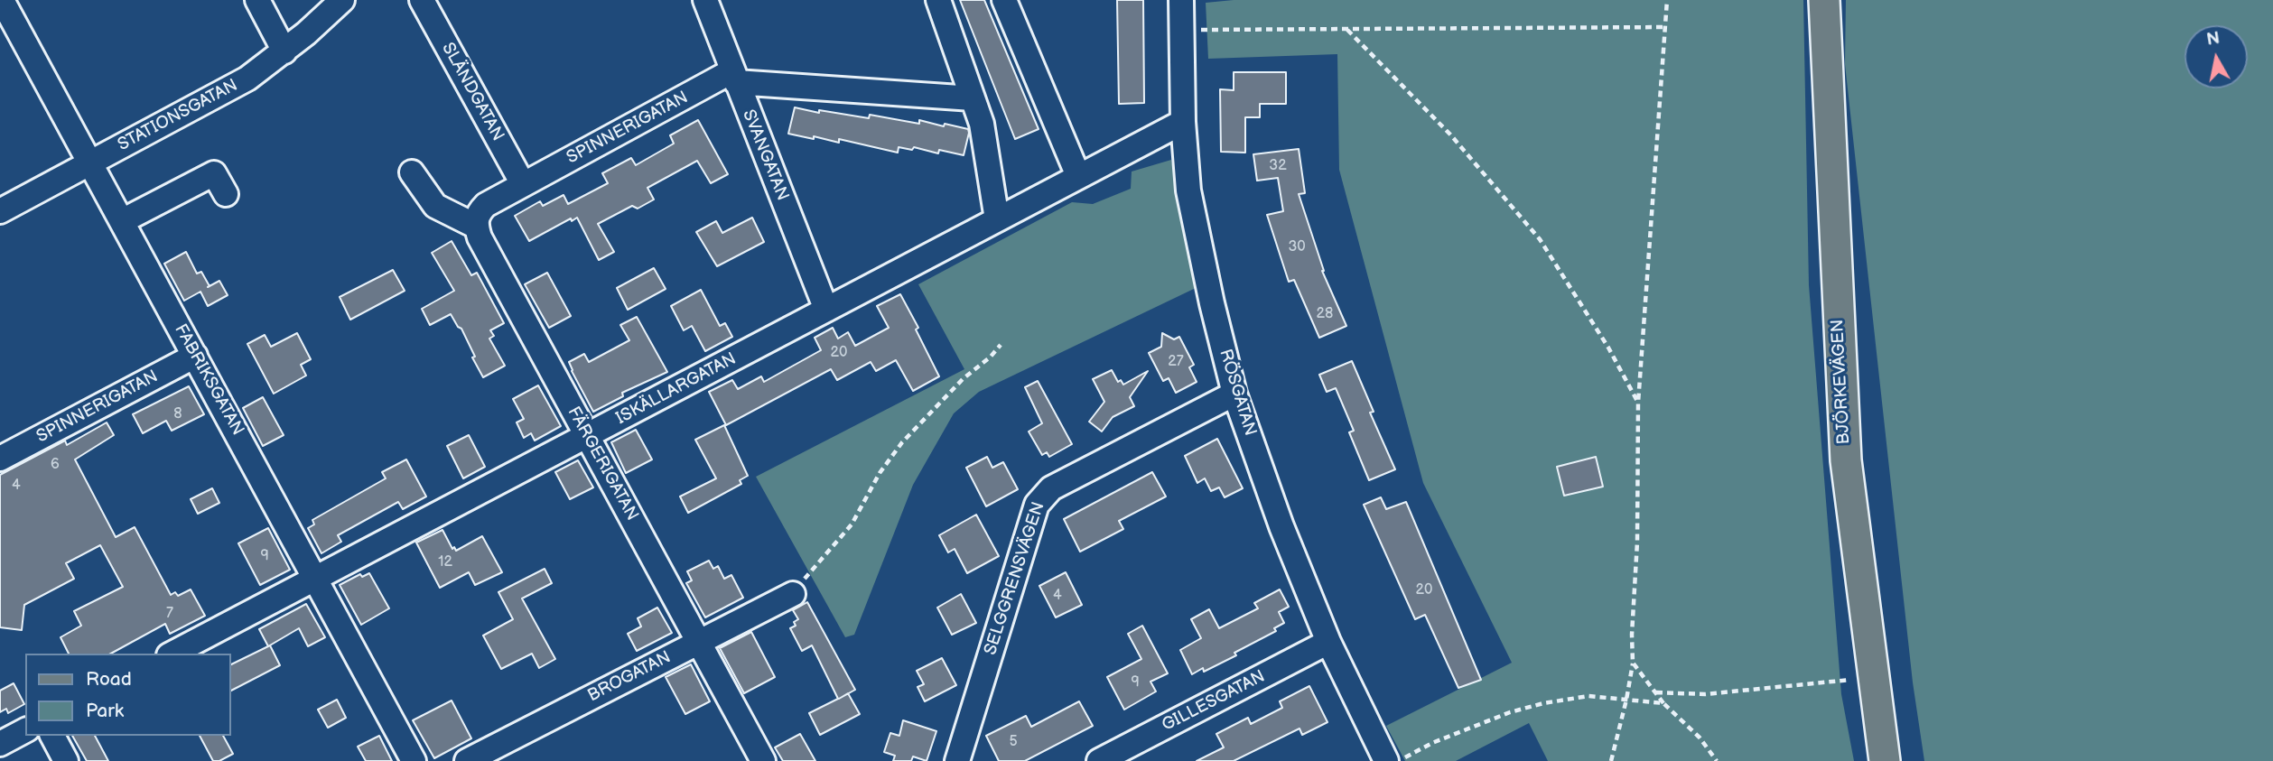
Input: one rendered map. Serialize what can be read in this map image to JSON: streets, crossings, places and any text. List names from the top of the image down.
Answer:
{
  "streets": {
    "main road": ["BJÖRKEVÄGEN"],
    "street": [
      "SLÄNDGATAN",
      "STATIONSGATAN",
      "SPINNERIGATAN",
      "SVANGATAN",
      "FABRIKSGATAN",
      "ISKÄLLARGATAN",
      "RÖSGATAN",
      "FÄRGERIGATAN",
      "SELGGRENSVÄGEN",
      "BROGATAN",
      "GILLESGATAN"
    ]
  },
  "crossings": [
    ["SLÄNDGATAN", "SPINNERIGATAN"],
    ["STATIONSGATAN", "FABRIKSGATAN"],
    ["SPINNERIGATAN", "SVANGATAN"],
    ["SPINNERIGATAN", "FABRIKSGATAN"],
    ["SVANGATAN", "ISKÄLLARGATAN"],
    ["FABRIKSGATAN", "ISKÄLLARGATAN"],
    ["ISKÄLLARGATAN", "RÖSGATAN"],
    ["ISKÄLLARGATAN", "FÄRGERIGATAN"],
    ["RÖSGATAN", "SELGGRENSVÄGEN"],
    ["RÖSGATAN", "GILLESGATAN"],
    ["FÄRGERIGATAN", "BROGATAN"]
  ],
  "house_numbers": [
    "32",
    "30",
    "28",
    "20",
    "27",
    "8",
    "6",
    "4",
    "9",
    "12",
    "20",
    "4",
    "7",
    "9",
    "5"
  ],
  "legend": ["Road", "Park"],
  "north": "top"
}
